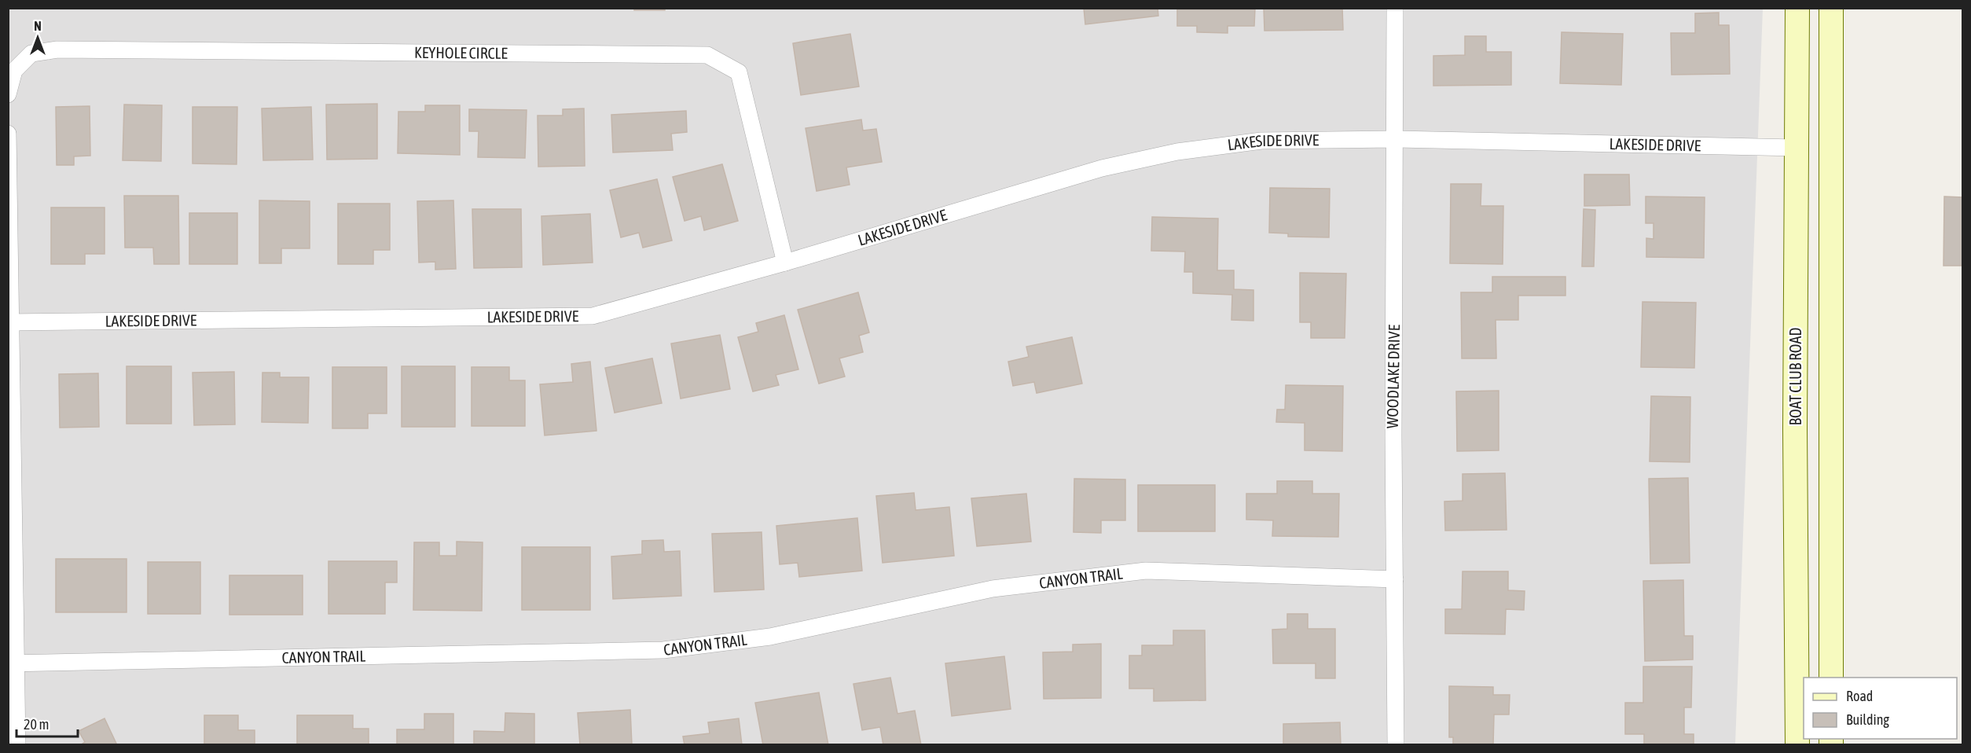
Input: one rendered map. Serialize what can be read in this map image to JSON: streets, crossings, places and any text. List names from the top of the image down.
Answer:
{
  "streets": {
    "main road": ["BOAT CLUB ROAD"],
    "street": [
      "KEYHOLE CIRCLE",
      "LAKESIDE DRIVE",
      "WOODLAKE DRIVE",
      "CANYON TRAIL"
    ]
  },
  "crossings": [
    ["KEYHOLE CIRCLE", "LAKESIDE DRIVE"],
    ["LAKESIDE DRIVE", "WOODLAKE DRIVE"],
    ["LAKESIDE DRIVE", "BOAT CLUB ROAD"],
    ["WOODLAKE DRIVE", "CANYON TRAIL"]
  ],
  "legend": ["Road", "Building"],
  "scale_bar": "20 m",
  "north": "top"
}
